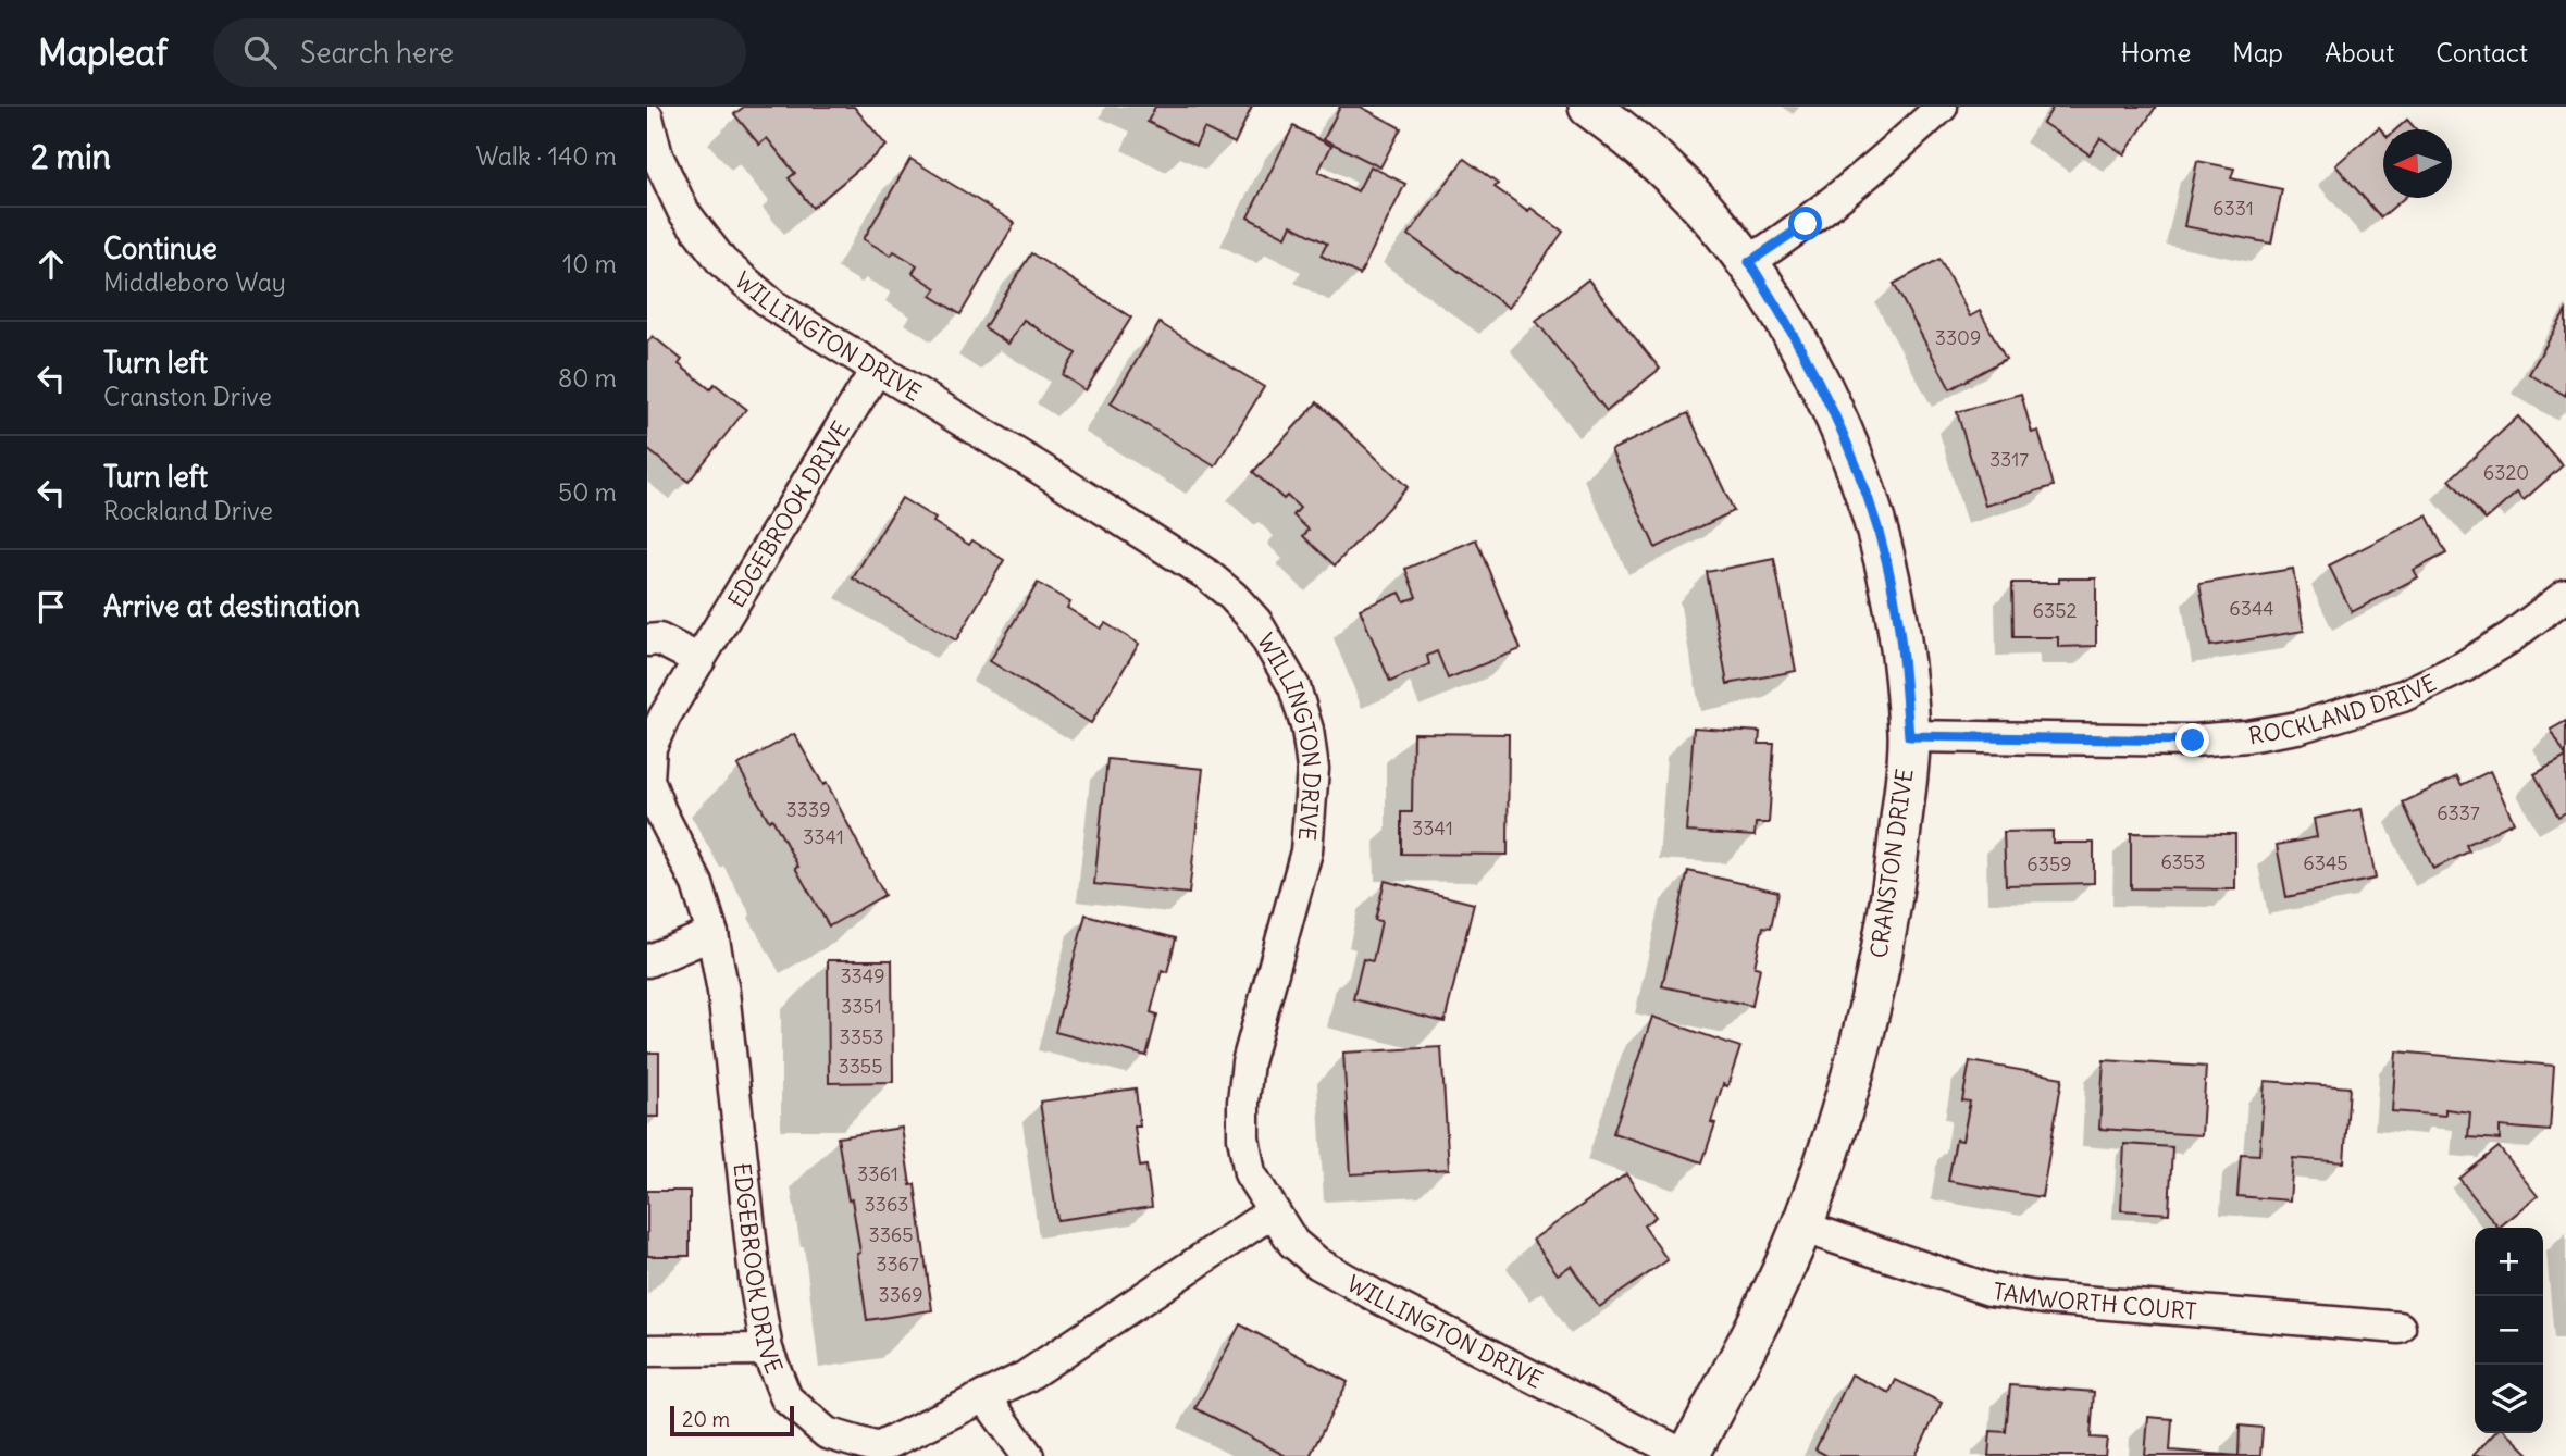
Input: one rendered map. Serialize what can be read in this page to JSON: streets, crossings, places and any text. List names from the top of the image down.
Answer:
{
  "streets": {
    "street": [
      "WILLINGTON DRIVE",
      "EDGEBROOK DRIVE",
      "ROCKLAND DRIVE",
      "CRANSTON DRIVE",
      "TAMWORTH COURT"
    ]
  },
  "crossings": [
    ["WILLINGTON DRIVE", "EDGEBROOK DRIVE"],
    ["WILLINGTON DRIVE", "CRANSTON DRIVE"],
    ["ROCKLAND DRIVE", "CRANSTON DRIVE"],
    ["CRANSTON DRIVE", "TAMWORTH COURT"]
  ],
  "house_numbers": [
    "6331",
    "3309",
    "3317",
    "6320",
    "6344",
    "6352",
    "3339",
    "6337",
    "3341",
    "3341",
    "6353",
    "6345",
    "6359",
    "3349",
    "3351",
    "3353",
    "3355",
    "3361",
    "3363",
    "3365",
    "3367",
    "3369"
  ],
  "scale_bar": "20 m",
  "north": "left",
  "page": {
    "header": "Mapleaf",
    "search": "Search here",
    "nav": [
      "Home",
      "Map",
      "About",
      "Contact"
    ],
    "heading": ["2 min", "Walk · 140 m"],
    "list": [
      ["Continue", "Middleboro Way", "10 m"],
      ["Turn left", "Cranston Drive", "80 m"],
      ["Turn left", "Rockland Drive", "50 m"],
      "Arrive at destination"
    ],
    "map_buttons": ["+", "−"],
    "scale": "20 m"
  }
}
